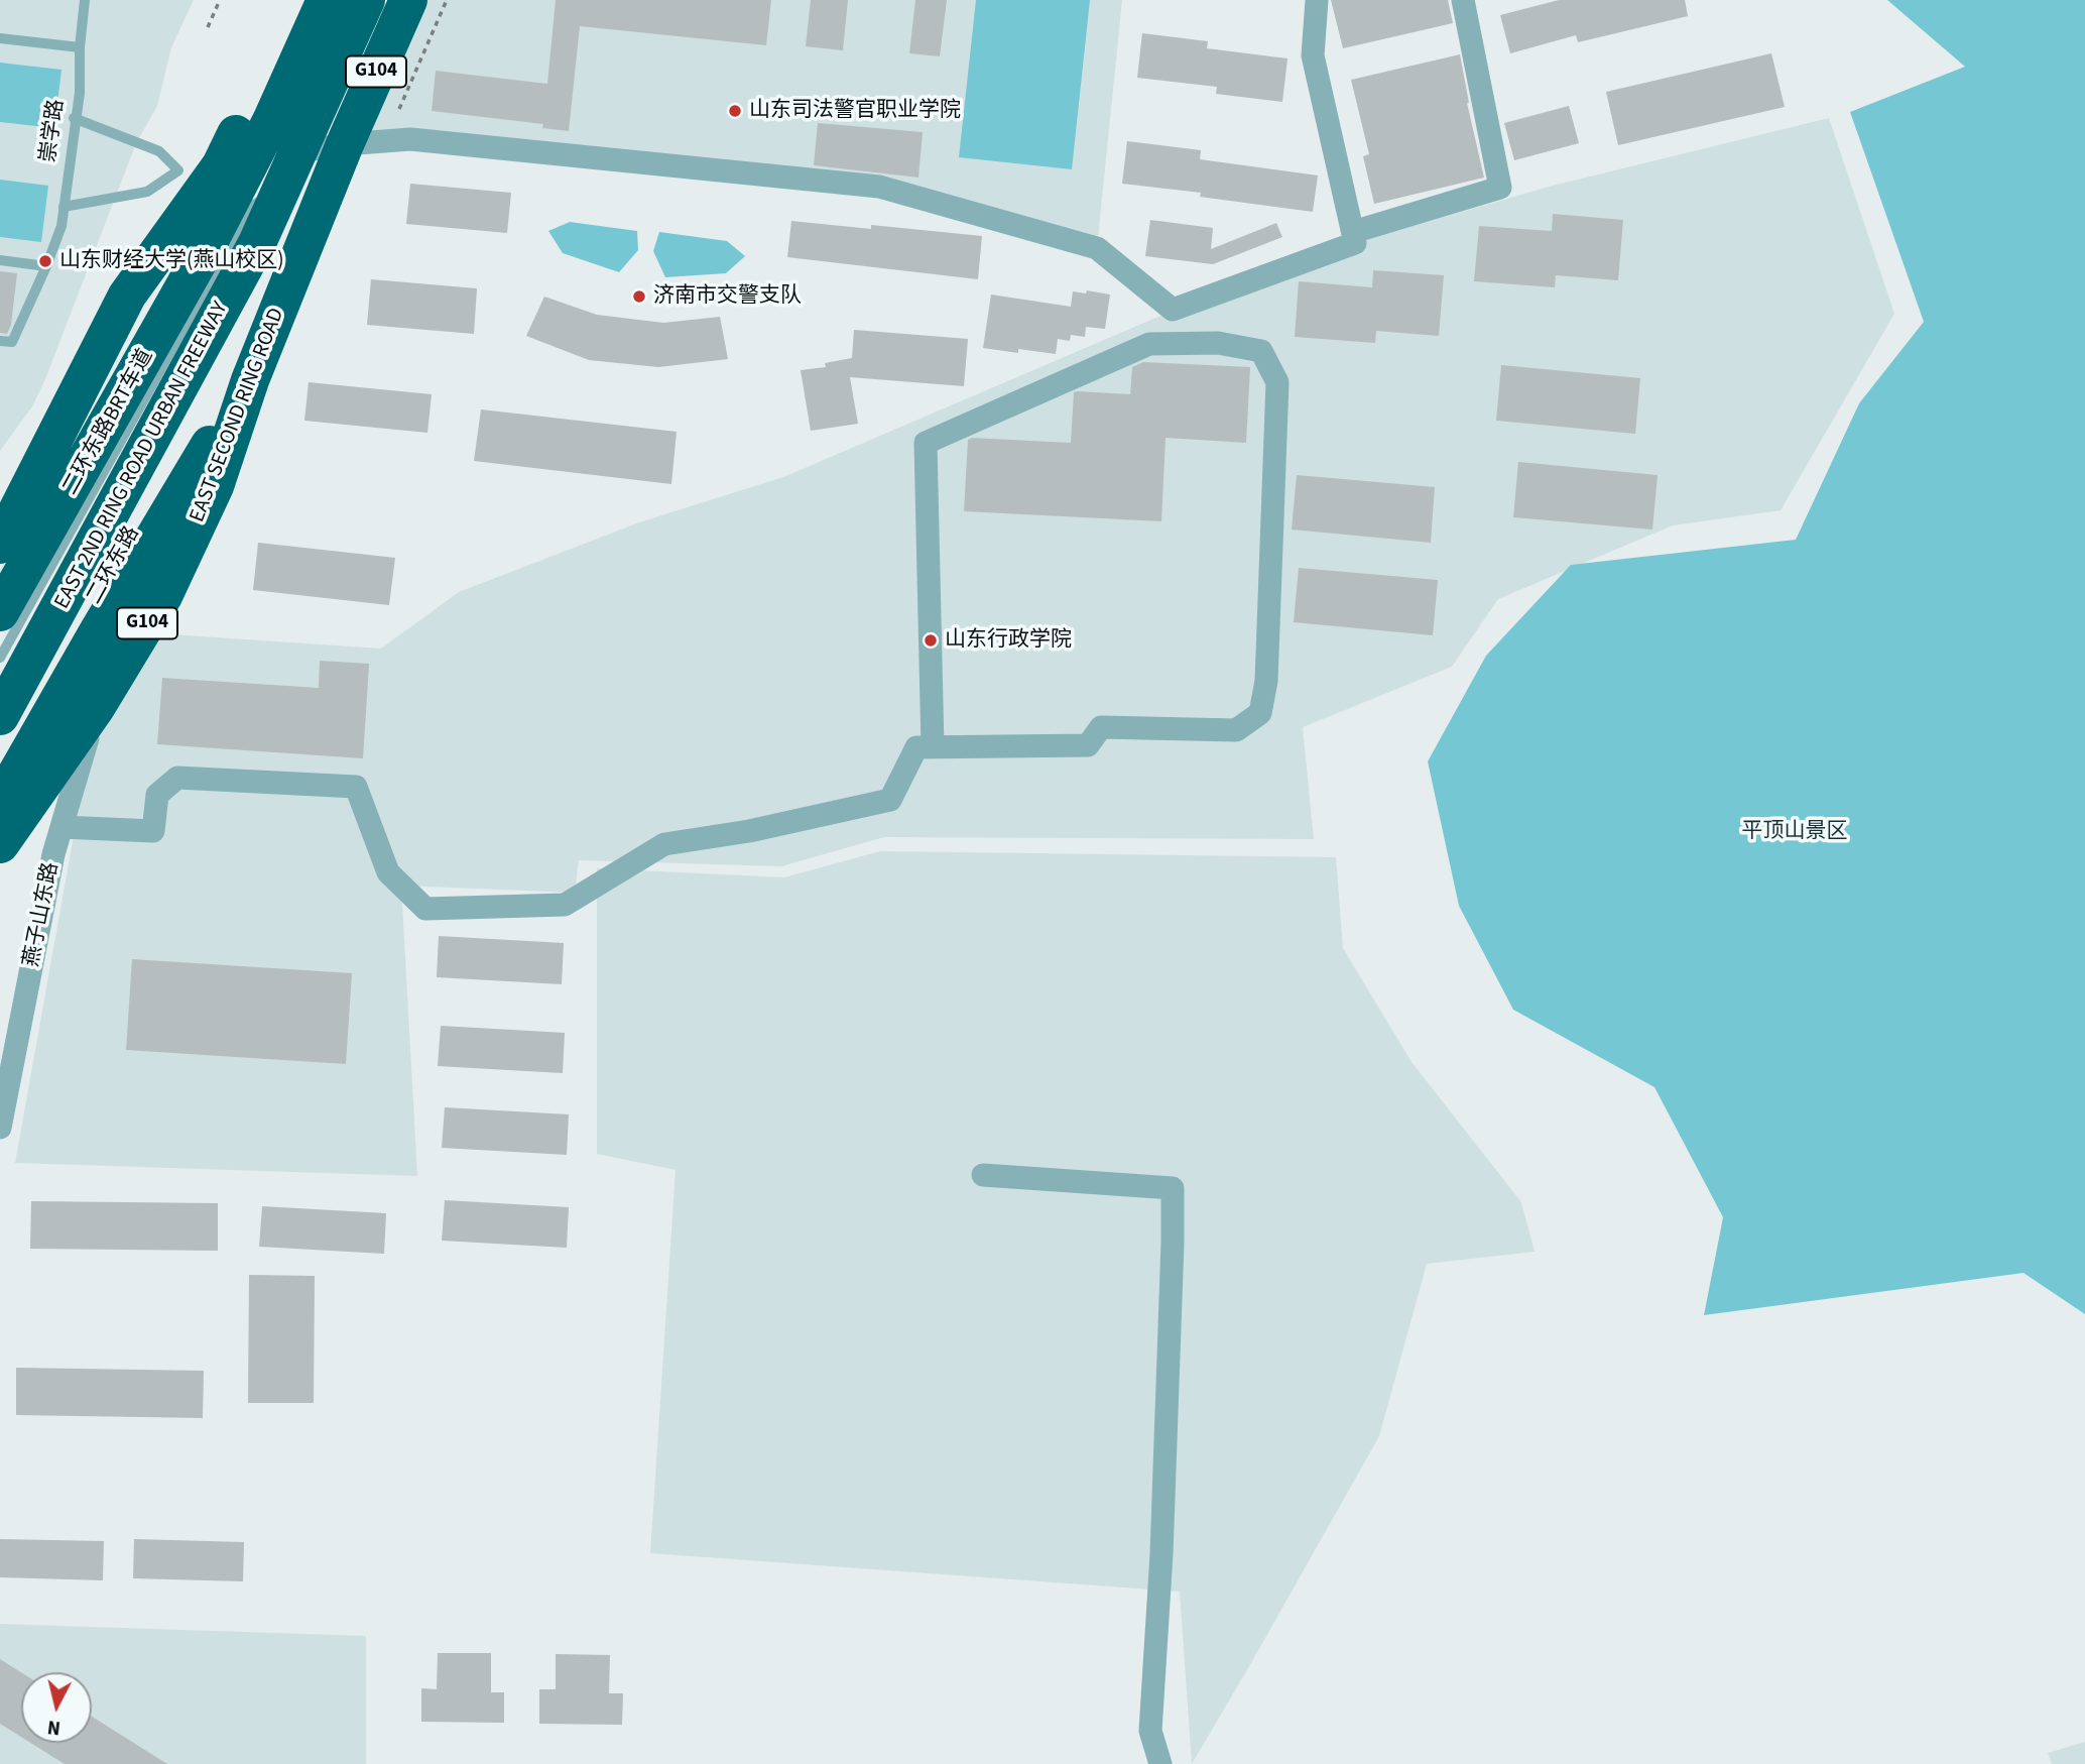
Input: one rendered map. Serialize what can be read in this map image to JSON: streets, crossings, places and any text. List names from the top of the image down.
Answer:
{
  "streets": {
    "highway": [
      "G104",
      "EAST SECOND RING ROAD",
      "EAST 2ND RING ROAD URBAN FREEWAY",
      "二环东路"
    ],
    "street": ["燕子山东路"],
    "lane": ["崇学路", "二环东路BRT车道"]
  },
  "crossings": [
    ["EAST SECOND RING ROAD", "二环东路"],
    ["EAST SECOND RING ROAD", "燕子山东路"]
  ],
  "parks": ["平顶山景区"],
  "places": [
    "山东司法警官职业学院",
    "山东财经大学(燕山校区)",
    "济南市交警支队",
    "山东行政学院"
  ],
  "north": "bottom"
}
